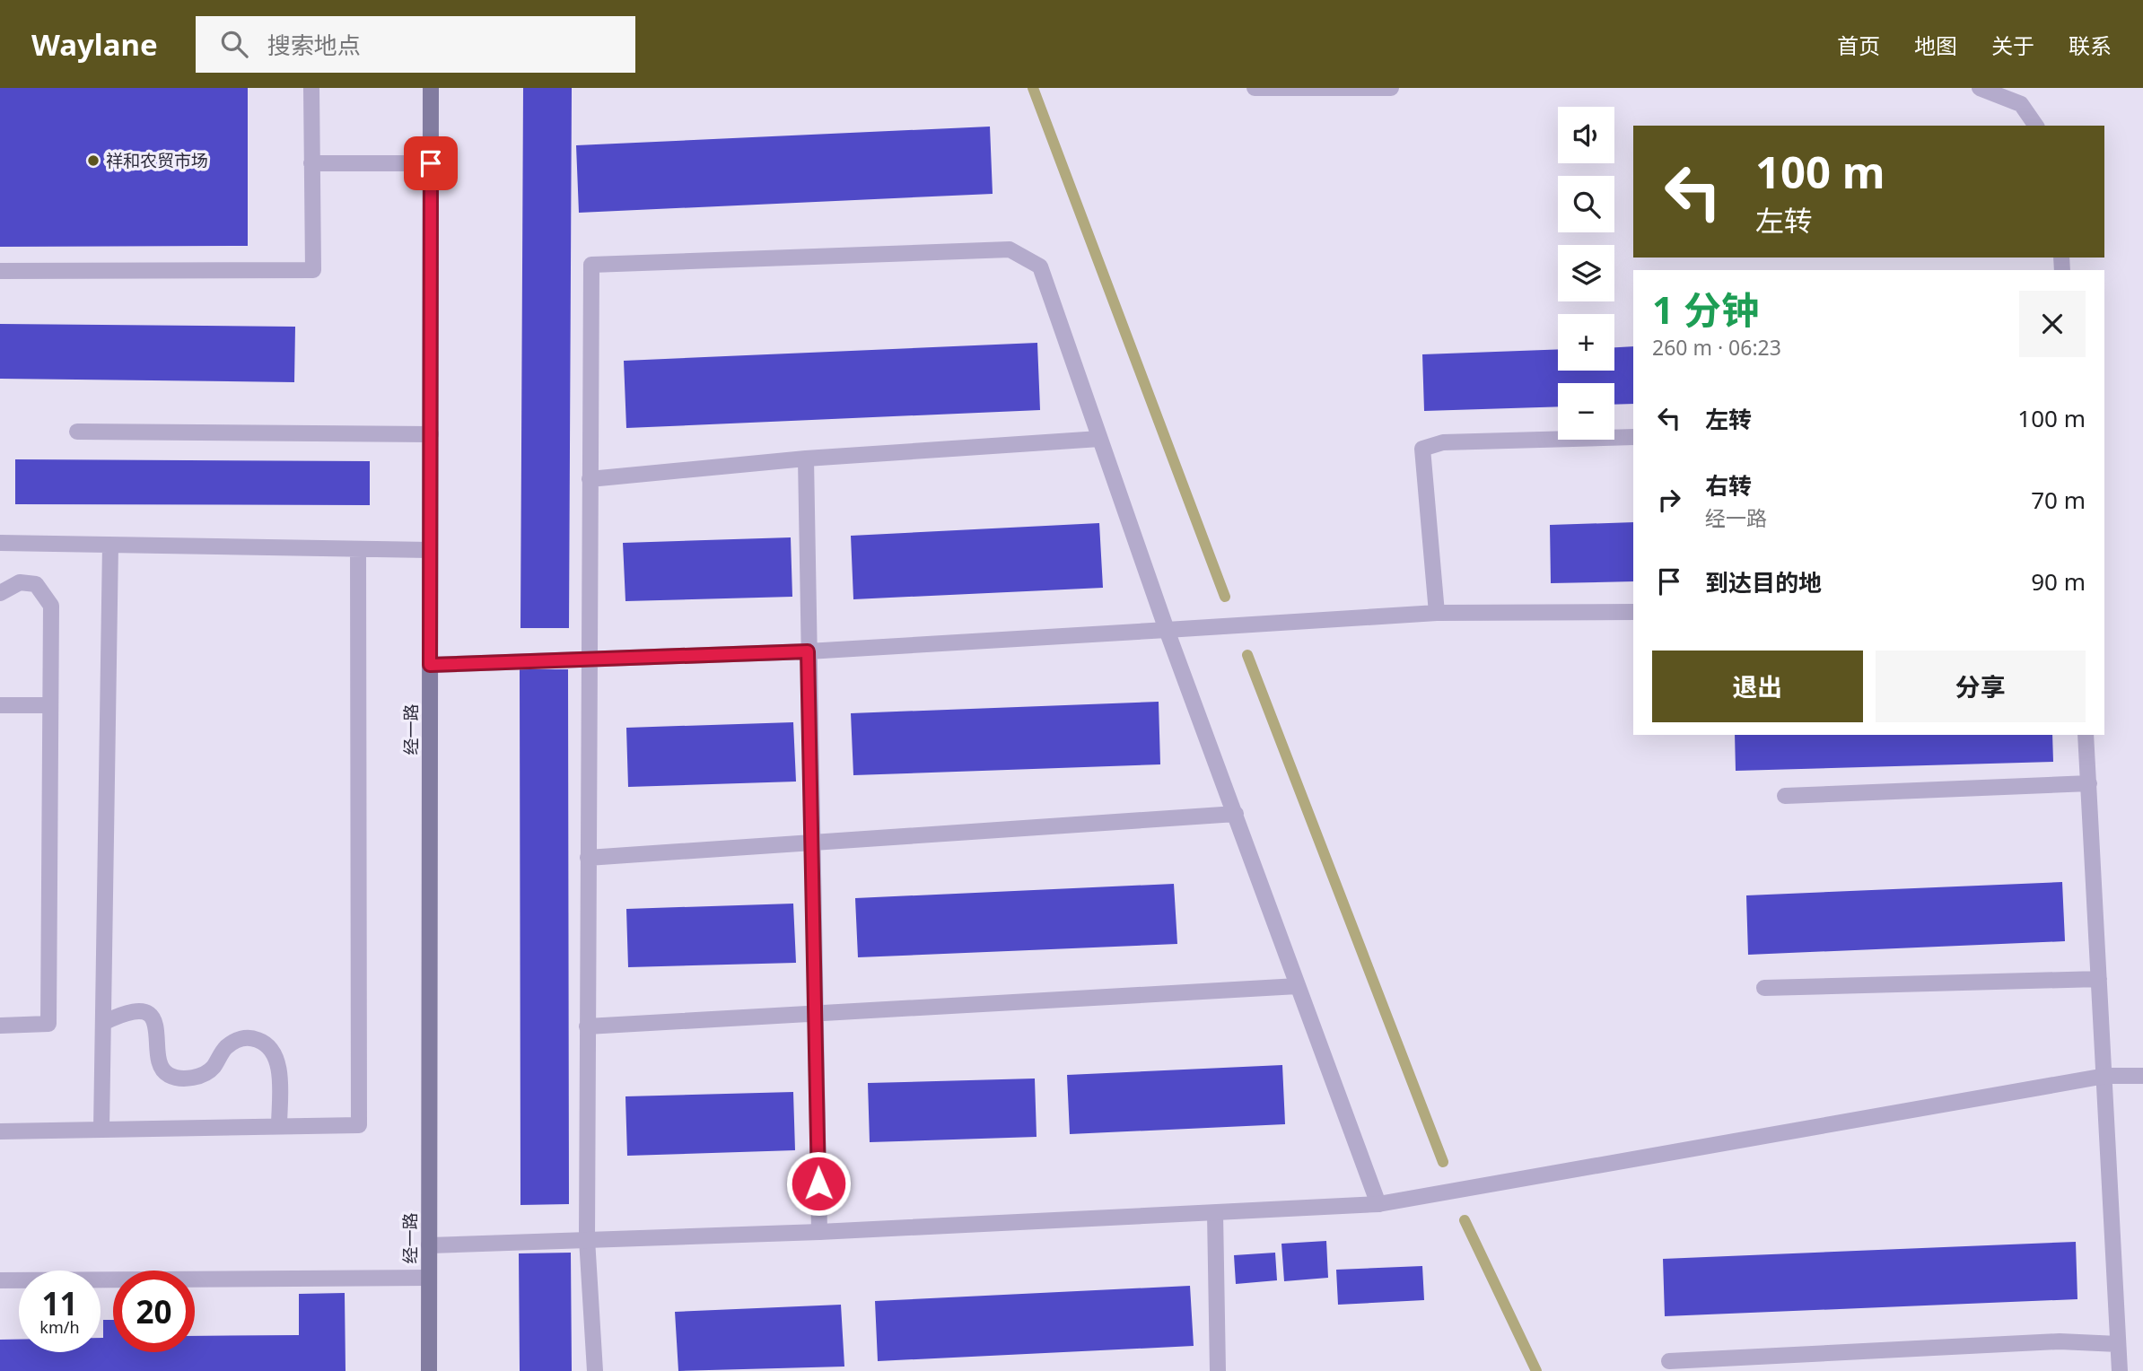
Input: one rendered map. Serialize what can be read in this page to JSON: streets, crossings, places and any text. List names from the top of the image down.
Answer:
{
  "streets": {
    "street": ["经一路"]
  },
  "places": ["祥和农贸市场"],
  "page": {
    "header": "Waylane",
    "search": "搜索地点",
    "nav": [
      "首页",
      "地图",
      "关于",
      "联系"
    ],
    "map_buttons": ["+", "−"],
    "turn": ["100 m", "左转"],
    "heading": ["1 分钟", "260 m · 06:23"],
    "list": [
      {
        "name": "左转",
        "value": "100 m"
      },
      {
        "name": "右转",
        "note": "经一路",
        "value": "70 m"
      },
      {
        "name": "到达目的地",
        "value": "90 m"
      }
    ],
    "buttons": ["退出", "分享"],
    "speed": "11 km/h",
    "limit": "20"
  }
}
